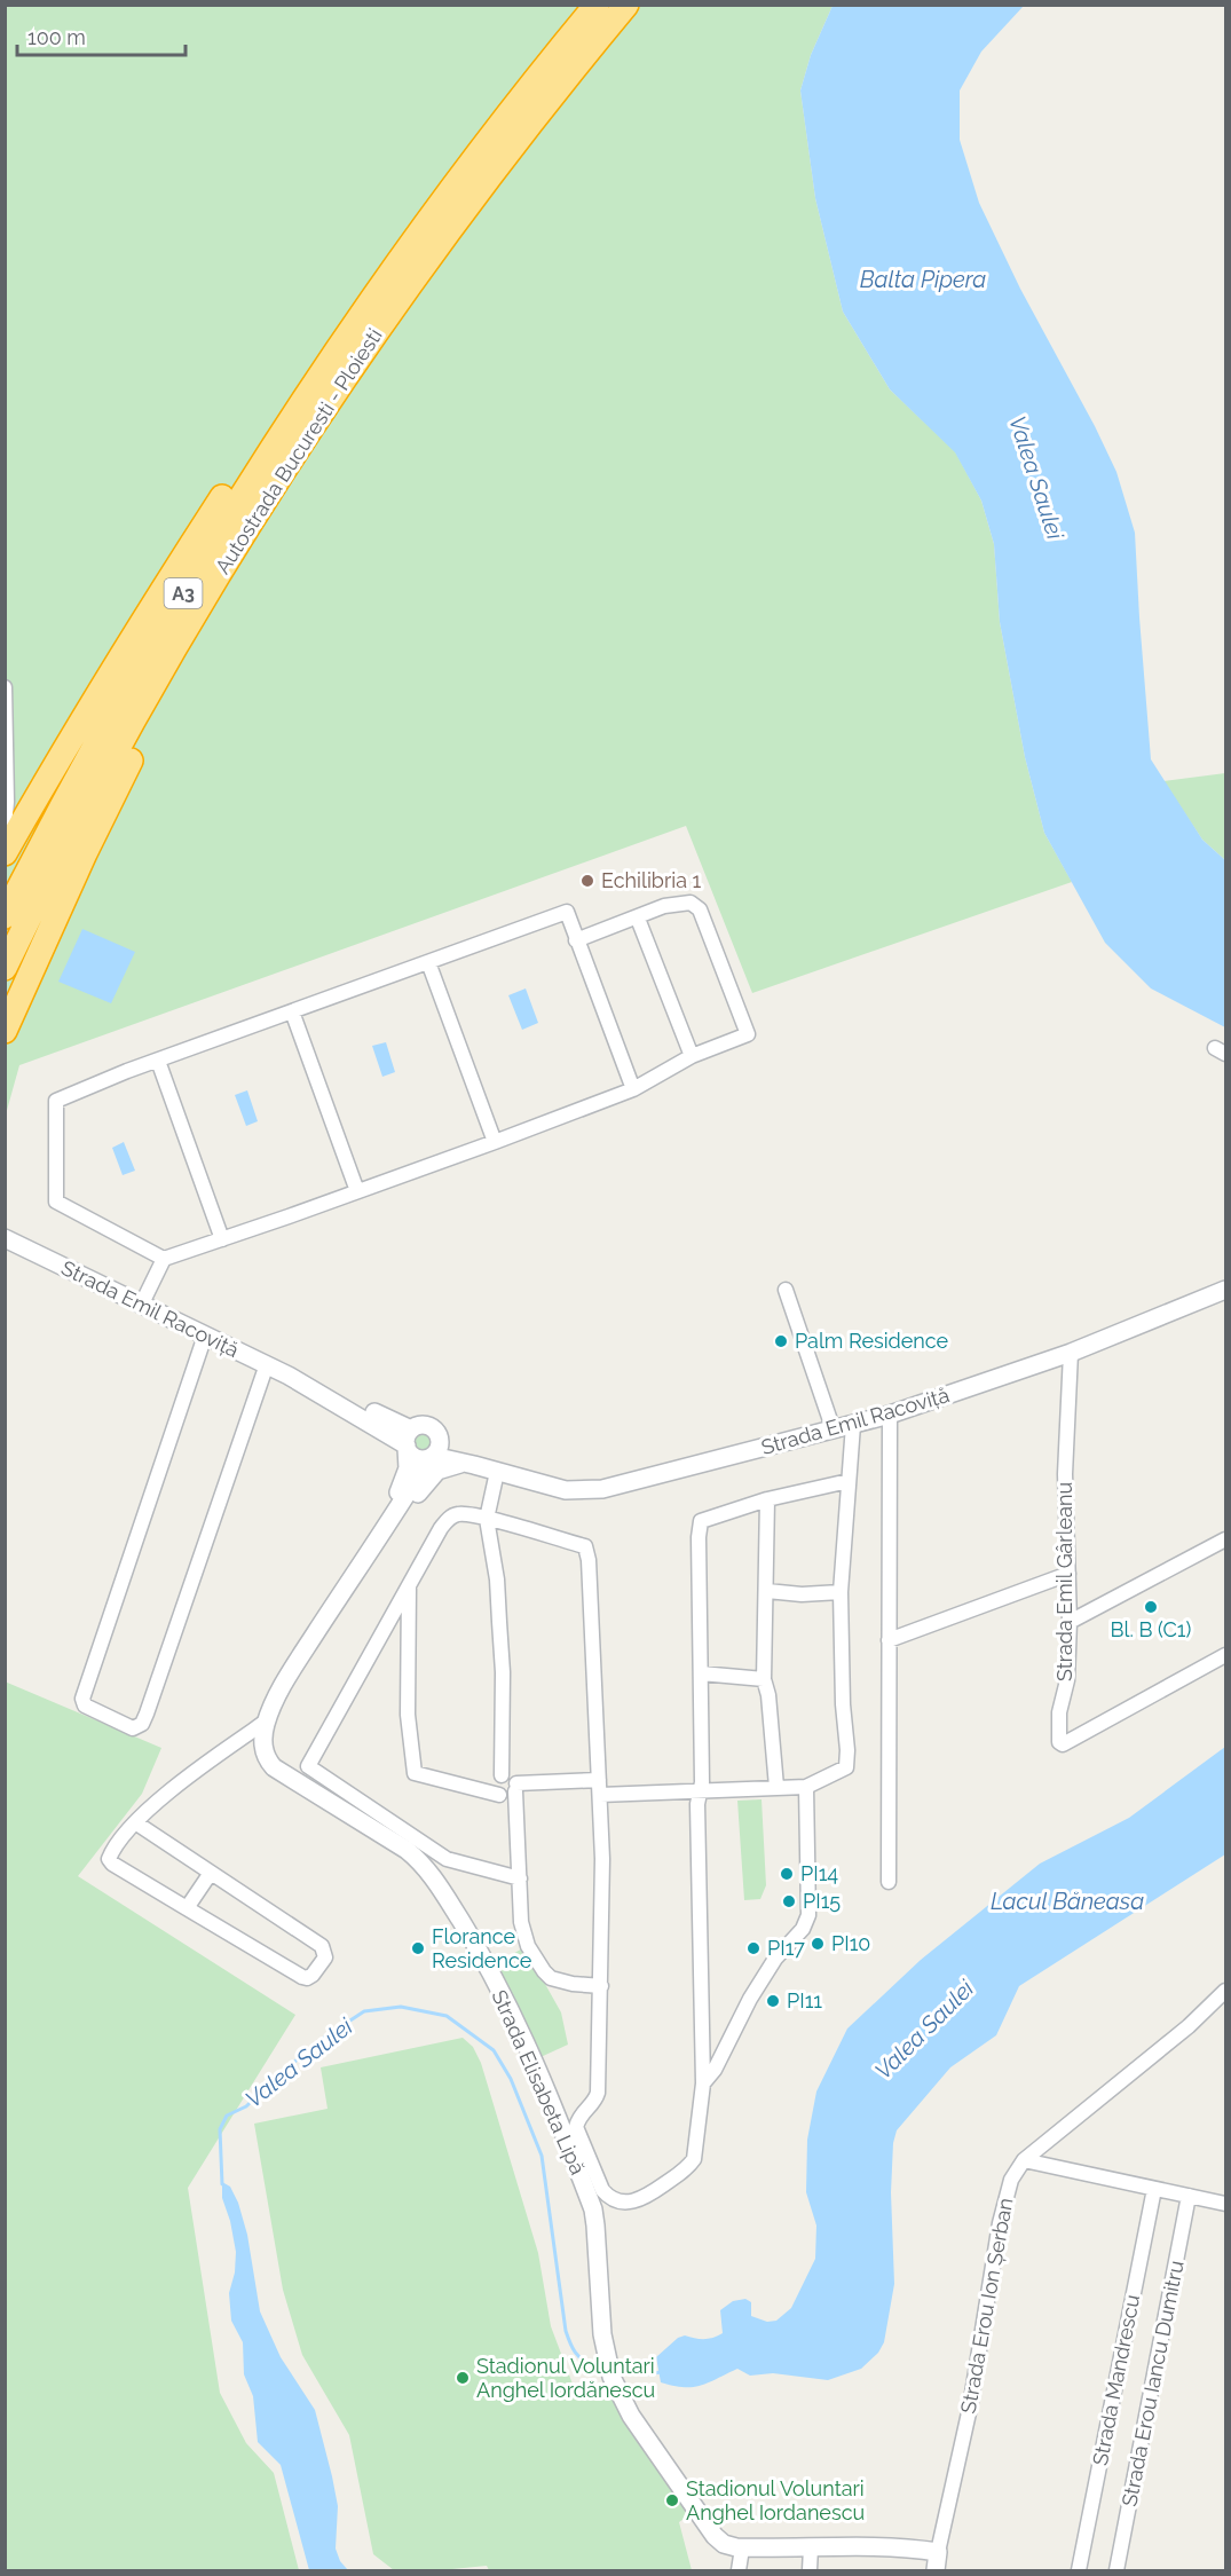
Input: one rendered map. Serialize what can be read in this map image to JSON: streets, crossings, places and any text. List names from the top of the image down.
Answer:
{
  "streets": {
    "highway": ["Autostrada Bucuresti - Ploiesti", "A3"],
    "street": [
      "Strada Emil Racoviță",
      "Strada Emil Gârleanu",
      "Strada Elisabeta Lipă",
      "Strada Erou Ion Șerban",
      "Strada Mandrescu",
      "Strada Erou Iancu Dumitru"
    ]
  },
  "crossings": [
    ["Strada Emil Racoviță", "Strada Emil Gârleanu"],
    ["Strada Emil Racoviță", "Strada Elisabeta Lipă"]
  ],
  "water": ["Balta Pipera", "Valea Saulei", "Lacul Băneasa"],
  "places": [
    "Echilibria 1",
    "Palm Residence",
    "Bl. B (C1)",
    "PI14",
    "PI15",
    "PI10",
    "Florance Residence",
    "PI17",
    "PI11",
    "Stadionul Voluntari Anghel Iordănescu",
    "Stadionul Voluntari Anghel Iordanescu"
  ],
  "scale_bar": "100 m"
}
